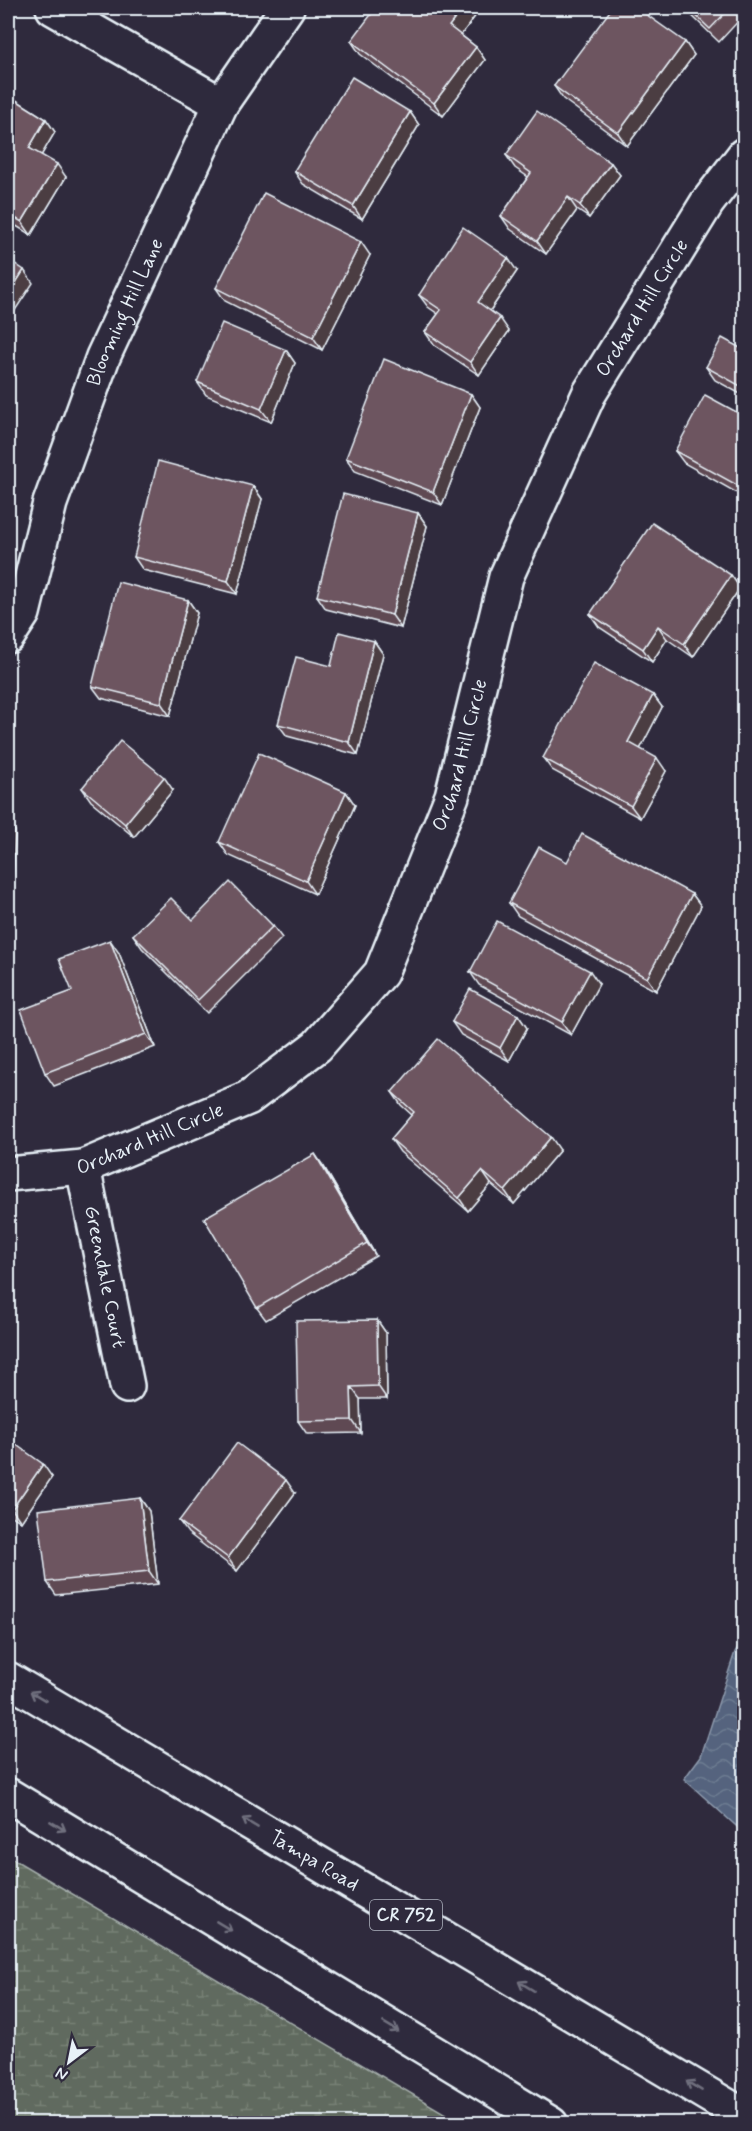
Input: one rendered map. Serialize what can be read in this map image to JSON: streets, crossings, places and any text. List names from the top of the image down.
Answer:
{
  "streets": {
    "street": [
      "Orchard Hill Circle",
      "Blooming Hill Lane",
      "Greendale Court",
      "Tampa Road",
      "CR 752"
    ]
  },
  "crossings": [
    ["Orchard Hill Circle", "Greendale Court"]
  ],
  "north": "bottom left"
}
